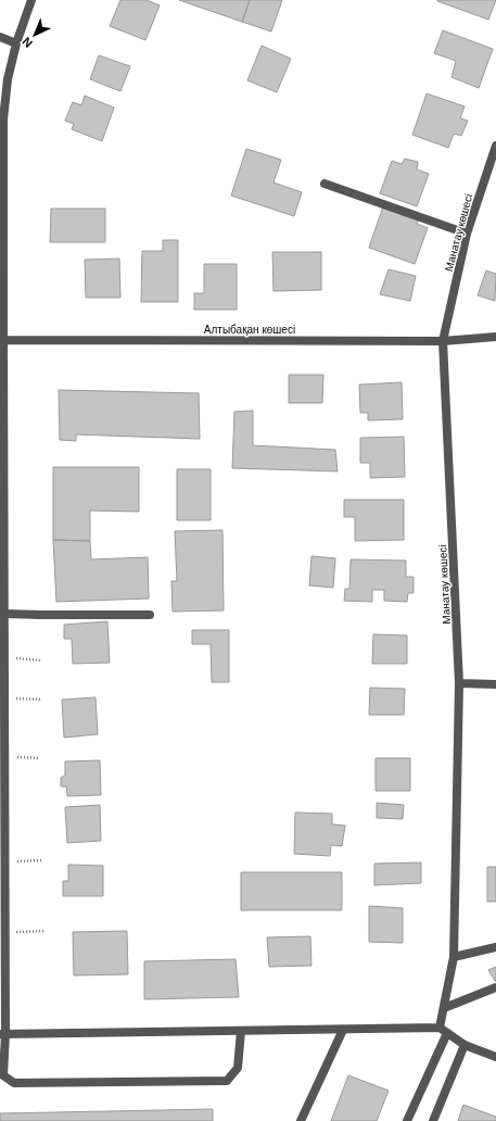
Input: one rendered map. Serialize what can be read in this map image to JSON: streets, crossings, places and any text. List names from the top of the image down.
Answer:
{
  "streets": {
    "street": ["Манатау көшесі", "Алтыбақан көшесі"]
  },
  "crossings": [
    ["Манатау көшесі", "Алтыбақан көшесі"]
  ],
  "north": "bottom left"
}
